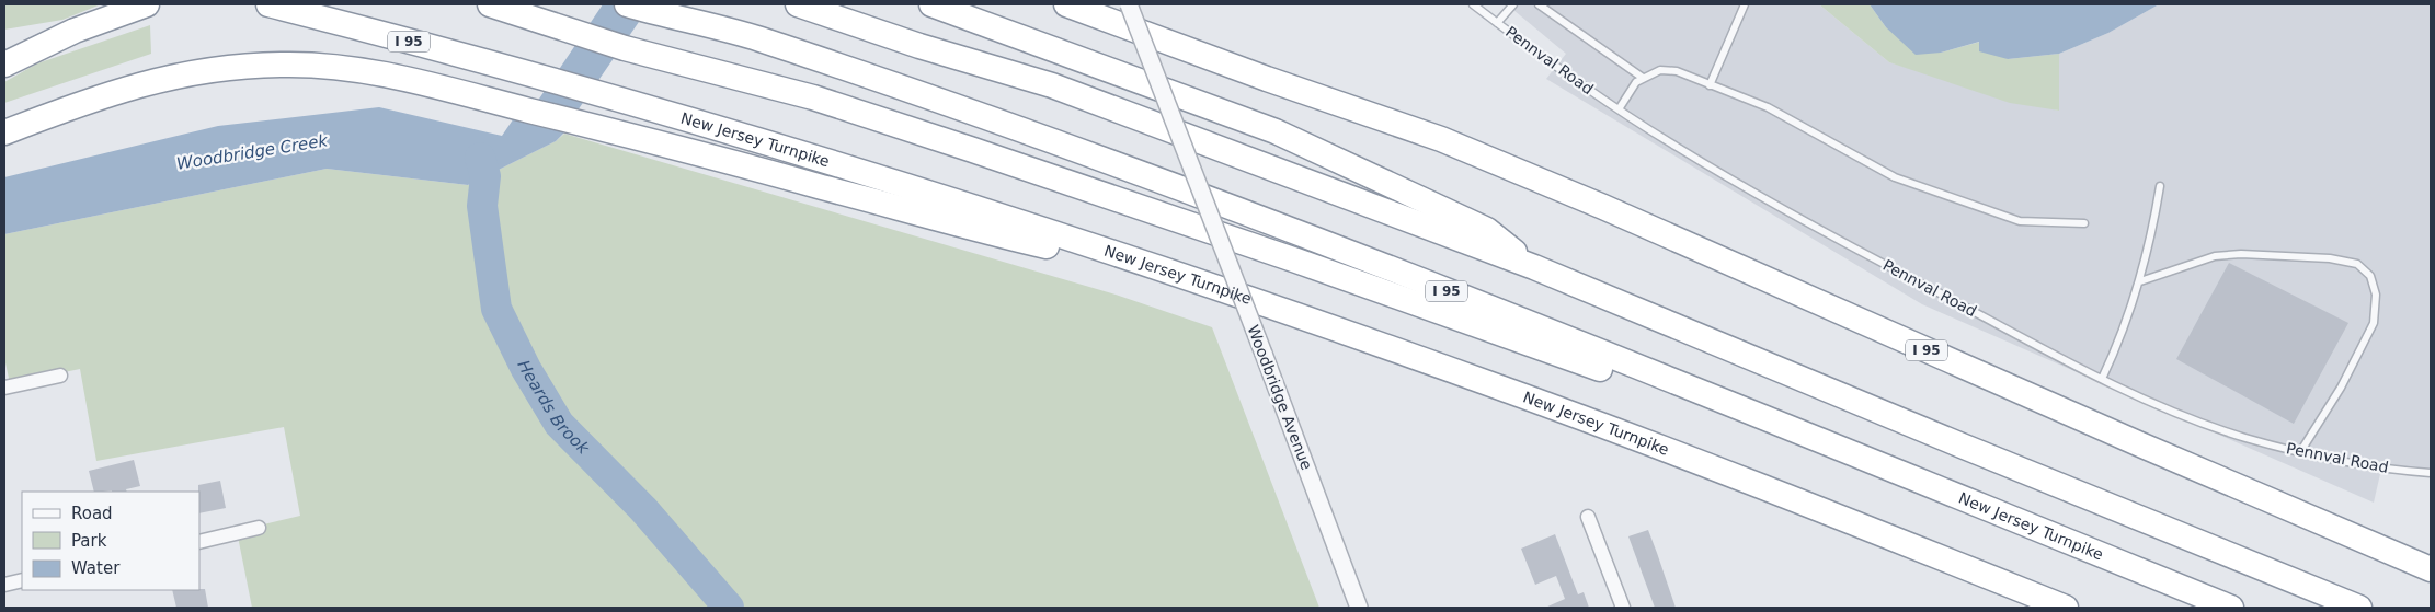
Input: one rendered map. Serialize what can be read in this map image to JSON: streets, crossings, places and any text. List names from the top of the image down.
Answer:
{
  "streets": {
    "highway": ["I 95", "New Jersey Turnpike"],
    "street": ["Woodbridge Avenue"],
    "lane": ["Pennval Road"]
  },
  "water": ["Woodbridge Creek", "Heards Brook"],
  "legend": ["Road", "Park", "Water"]
}
